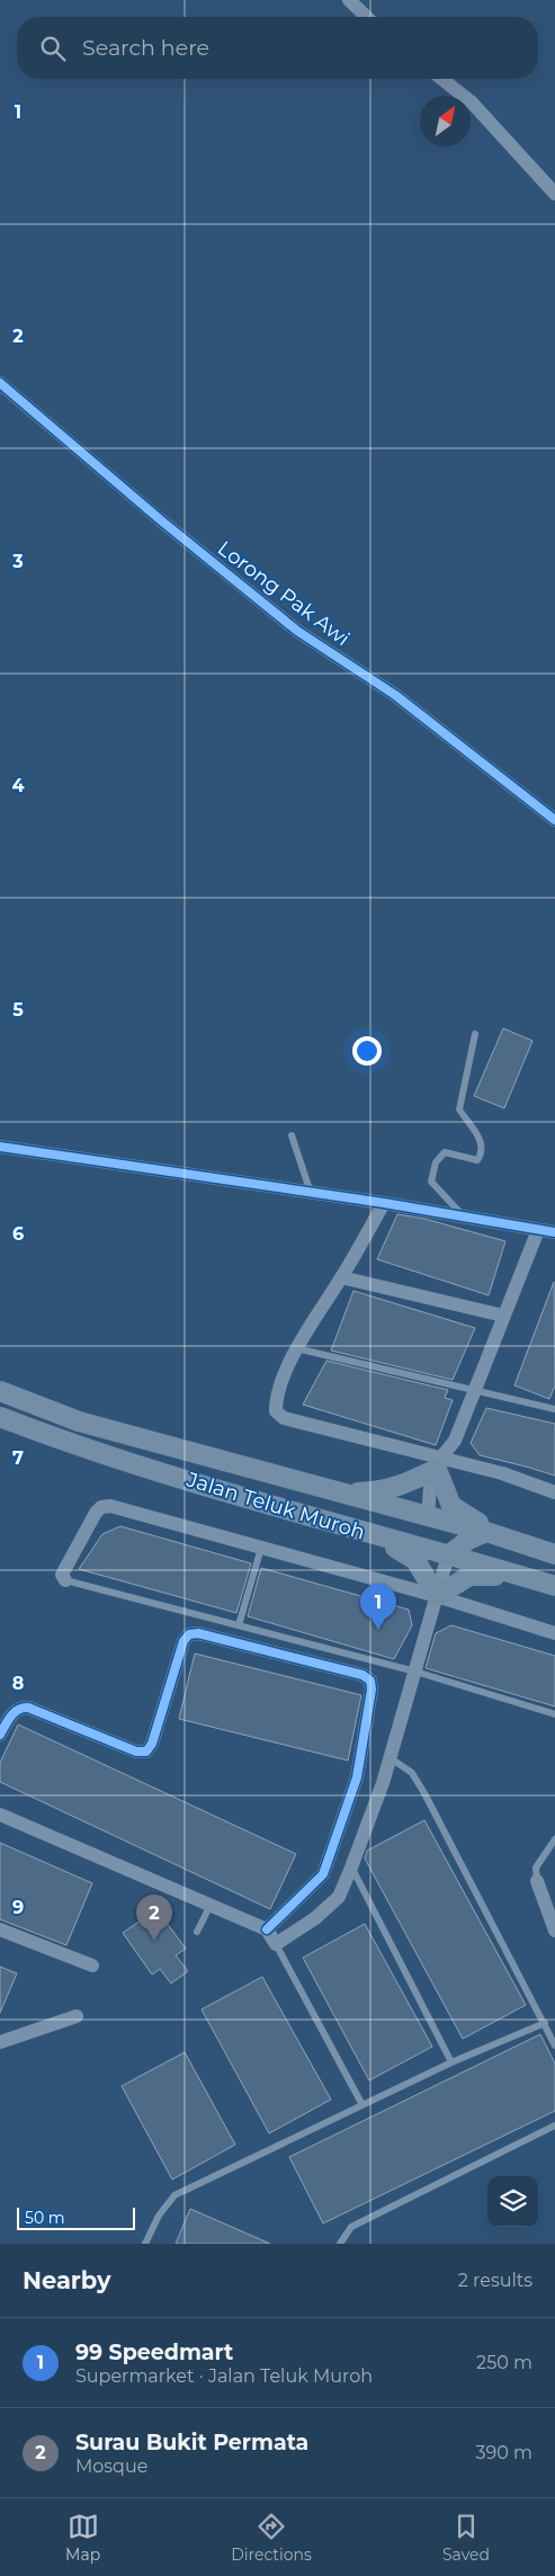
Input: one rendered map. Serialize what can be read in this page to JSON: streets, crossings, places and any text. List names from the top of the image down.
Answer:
{
  "streets": {
    "main road": ["Jalan Teluk Muroh"],
    "street": ["Lorong Pak Awi"]
  },
  "scale_bar": "50 m",
  "north": "top right",
  "page": {
    "search": "Search here",
    "pins": ["1", "2"],
    "scale": "50 m",
    "heading": ["Nearby", "2 results"],
    "list": [
      {
        "mark": "1",
        "name": "99 Speedmart",
        "note": "Supermarket · Jalan Teluk Muroh",
        "value": "250 m"
      },
      {
        "mark": "2",
        "name": "Surau Bukit Permata",
        "note": "Mosque",
        "value": "390 m"
      }
    ],
    "nav": ["Map", "Directions", "Saved"]
  },
  "grid": {
    "rows": [
      "1",
      "2",
      "3",
      "4",
      "5",
      "6",
      "7",
      "8",
      "9"
    ]
  }
}
